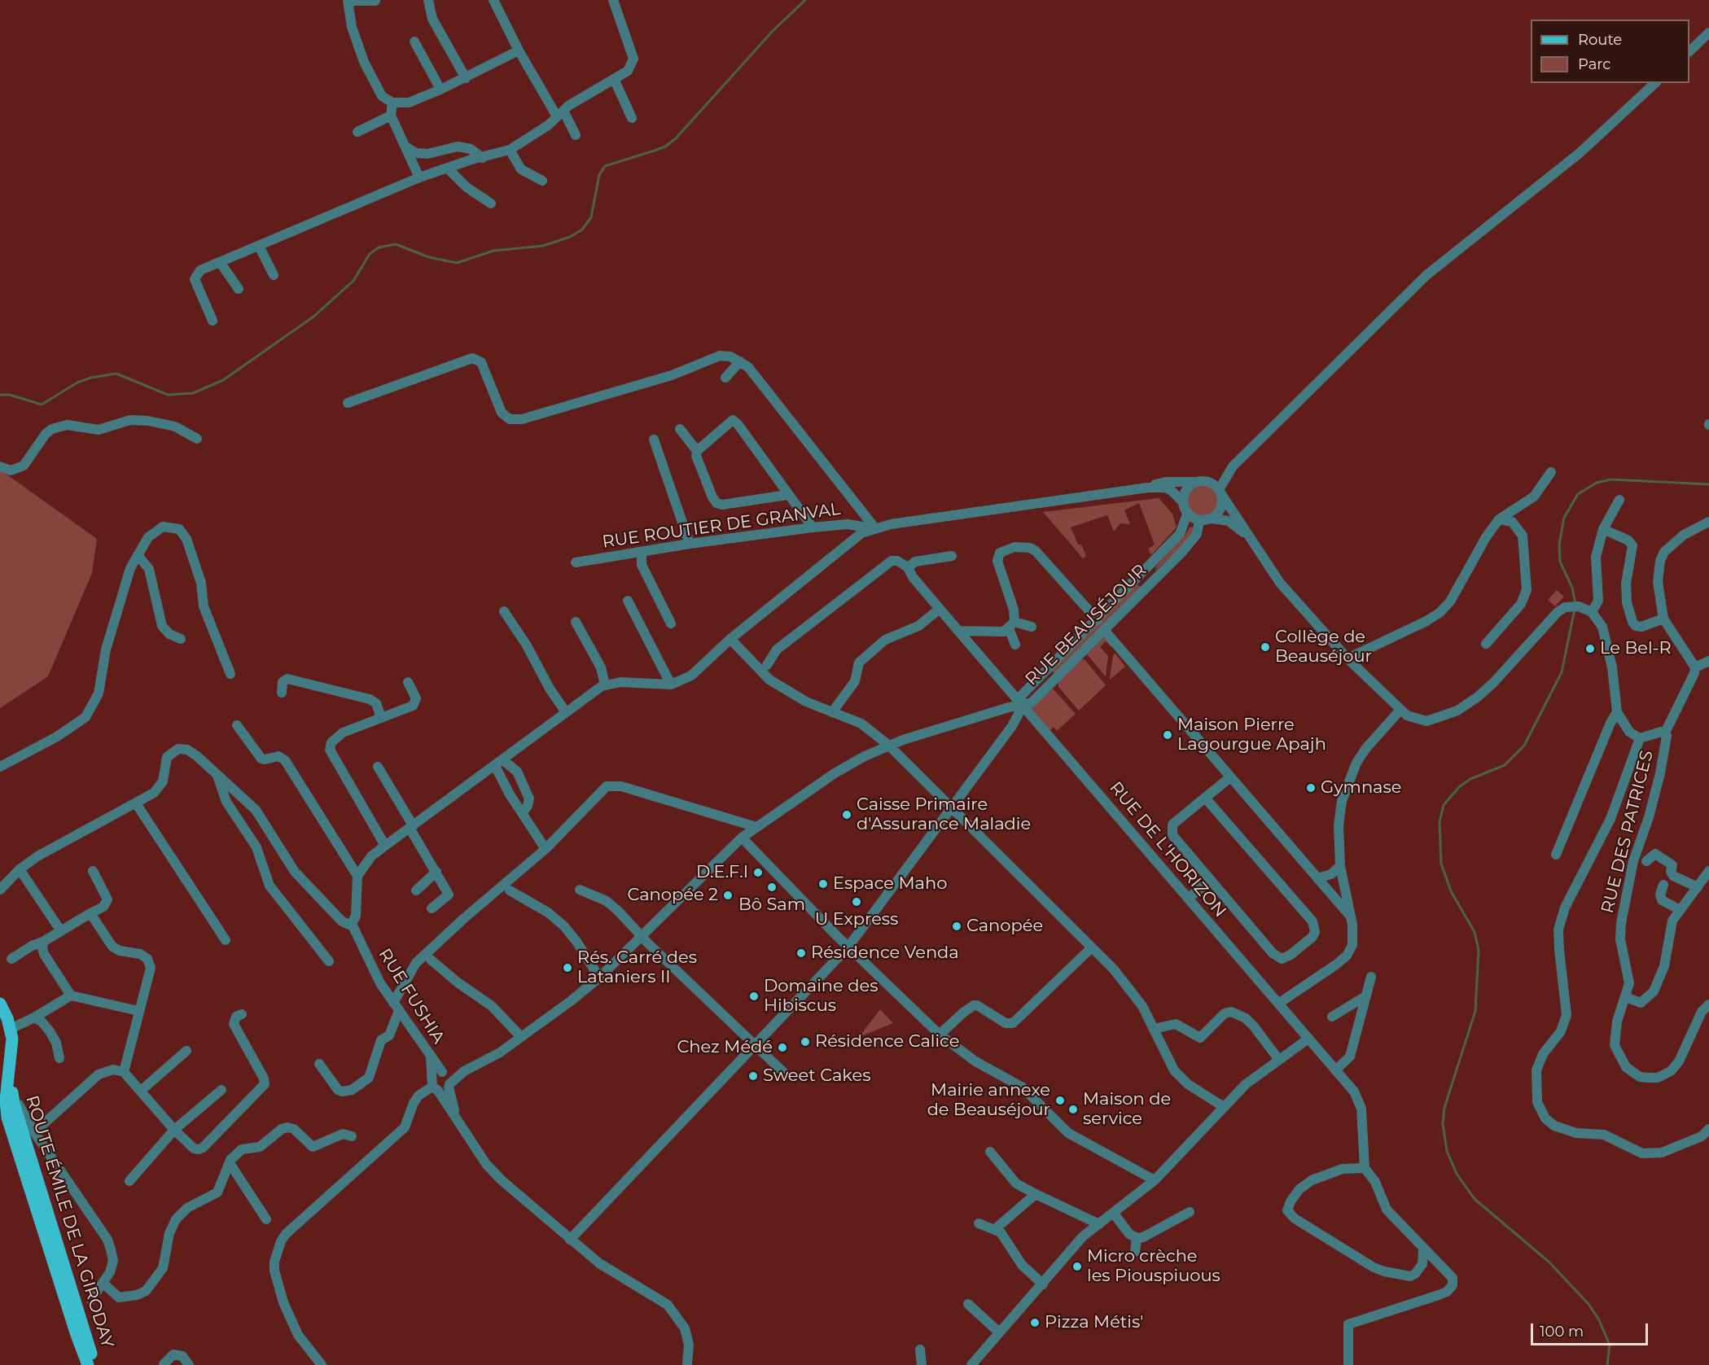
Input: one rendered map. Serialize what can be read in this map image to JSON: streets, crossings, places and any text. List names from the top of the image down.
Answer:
{
  "streets": {
    "main road": ["ROUTE ÉMILE DE LA GIRODAY"],
    "street": [
      "RUE ROUTIER DE GRANVAL",
      "RUE BEAUSÉJOUR",
      "RUE DES PATRICES",
      "RUE DE L'HORIZON",
      "RUE FUSHIA"
    ]
  },
  "crossings": [
    ["RUE BEAUSÉJOUR", "RUE DE L'HORIZON"]
  ],
  "places": [
    "Collège de Beauséjour",
    "Le Bel-R",
    "Maison Pierre Lagourgue Apajh",
    "Gymnase",
    "Caisse Primaire d'Assurance Maladie",
    "D.E.F.I",
    "Espace Maho",
    "Bô Sam",
    "Canopée 2",
    "U Express",
    "Canopée",
    "Résidence Venda",
    "Rés. Carré des Lataniers II",
    "Domaine des Hibiscus",
    "Résidence Calice",
    "Chez Médé",
    "Sweet Cakes",
    "Mairie annexe de Beauséjour",
    "Maison de service",
    "Micro crèche les Piouspiuous",
    "Pizza Métis'"
  ],
  "legend": ["Route", "Parc"],
  "scale_bar": "100 m"
}
